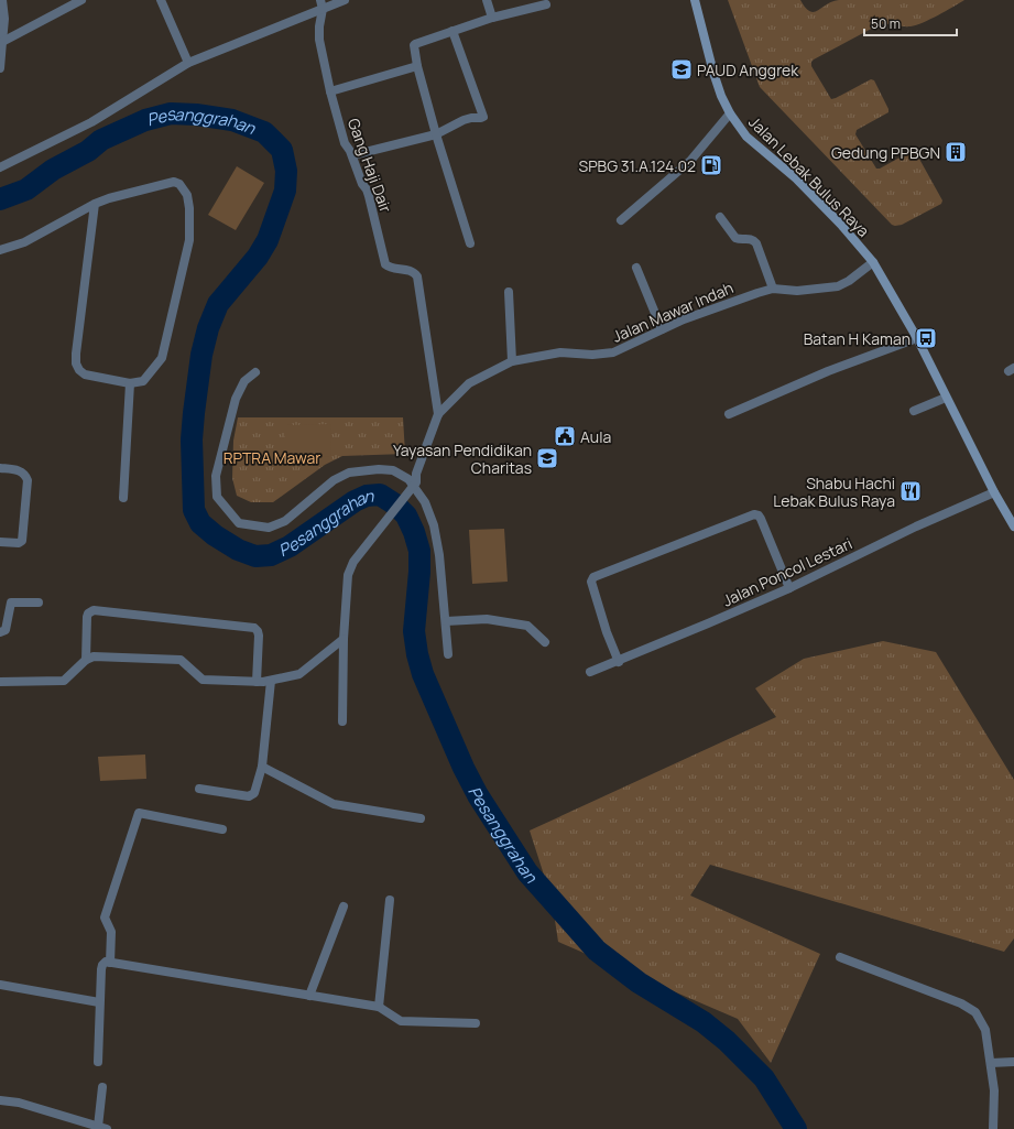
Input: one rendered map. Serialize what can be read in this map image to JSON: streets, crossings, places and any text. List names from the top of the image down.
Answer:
{
  "streets": {
    "main road": ["Jalan Lebak Bulus Raya"],
    "street": ["Gang Haji Dair", "Jalan Mawar Indah", "Jalan Poncol Lestari"]
  },
  "crossings": [
    ["Gang Haji Dair", "Jalan Mawar Indah"],
    ["Jalan Lebak Bulus Raya", "Jalan Mawar Indah"],
    ["Jalan Lebak Bulus Raya", "Jalan Poncol Lestari"]
  ],
  "water": ["Pesanggrahan"],
  "parks": ["RPTRA Mawar"],
  "places": {
    "school or university": ["PAUD Anggrek", "Yayasan Pendidikan Charitas"],
    "building": ["Gedung PPBGN"],
    "fuel station": ["SPBG 31.A.124.02"],
    "bus stop": ["Batan H Kaman"],
    "public building": ["Aula"],
    "restaurant": ["Shabu Hachi Lebak Bulus Raya"]
  },
  "scale_bar": "50 m"
}
